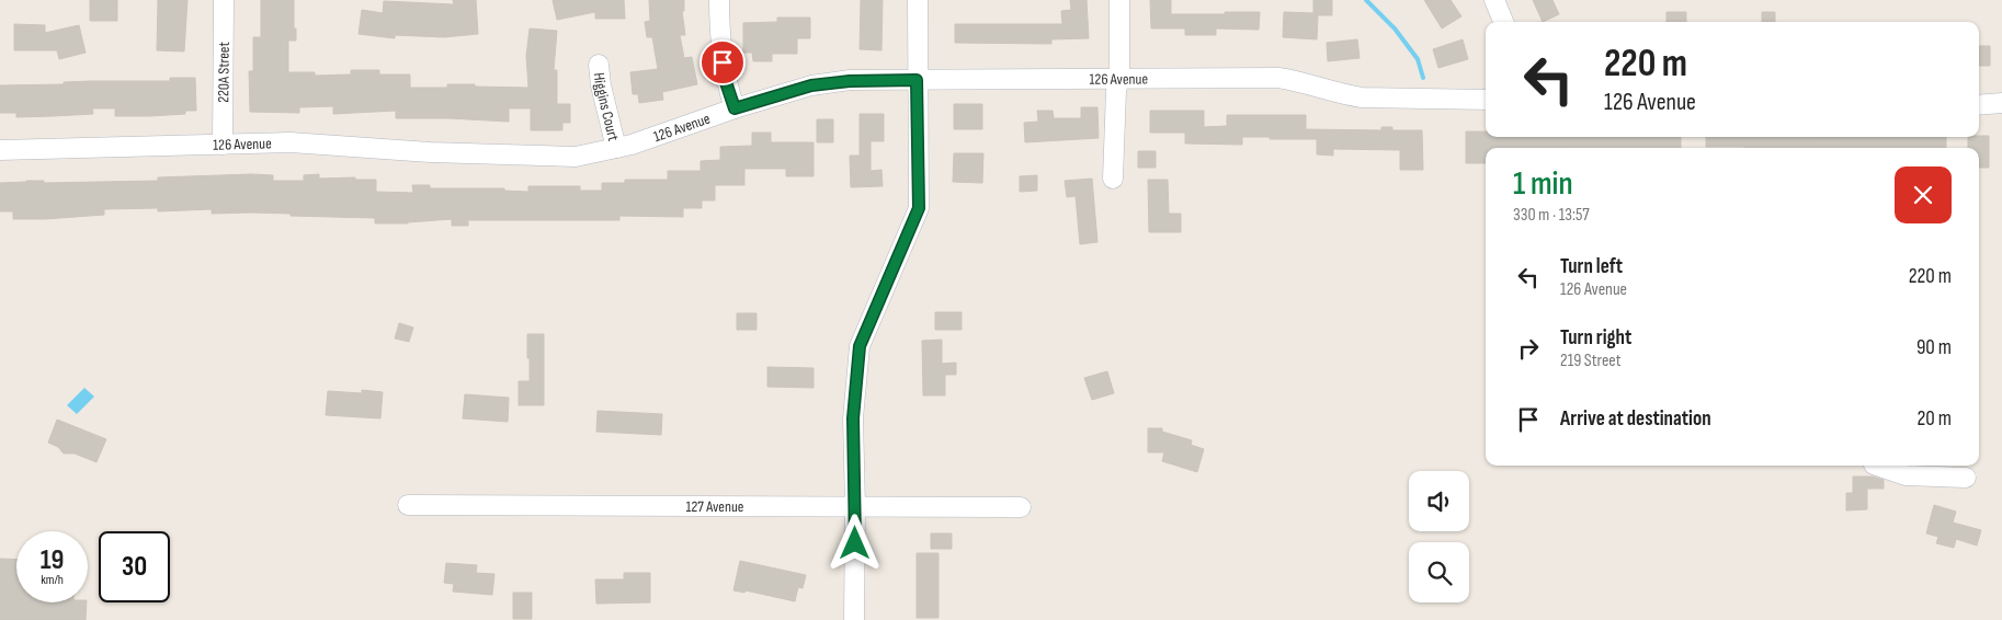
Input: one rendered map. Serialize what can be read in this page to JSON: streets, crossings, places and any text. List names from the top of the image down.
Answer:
{
  "streets": {
    "street": [
      "220A Street",
      "126 Avenue",
      "Higgins Court",
      "127 Avenue"
    ]
  },
  "crossings": [
    ["220A Street", "126 Avenue"],
    ["126 Avenue", "Higgins Court"]
  ],
  "page": {
    "turn": ["220 m", "126 Avenue"],
    "heading": ["1 min", "330 m · 13:57"],
    "list": [
      {
        "name": "Turn left",
        "note": "126 Avenue",
        "value": "220 m"
      },
      {
        "name": "Turn right",
        "note": "219 Street",
        "value": "90 m"
      },
      {
        "name": "Arrive at destination",
        "value": "20 m"
      }
    ],
    "speed": "19 km/h",
    "limit": "30"
  }
}
